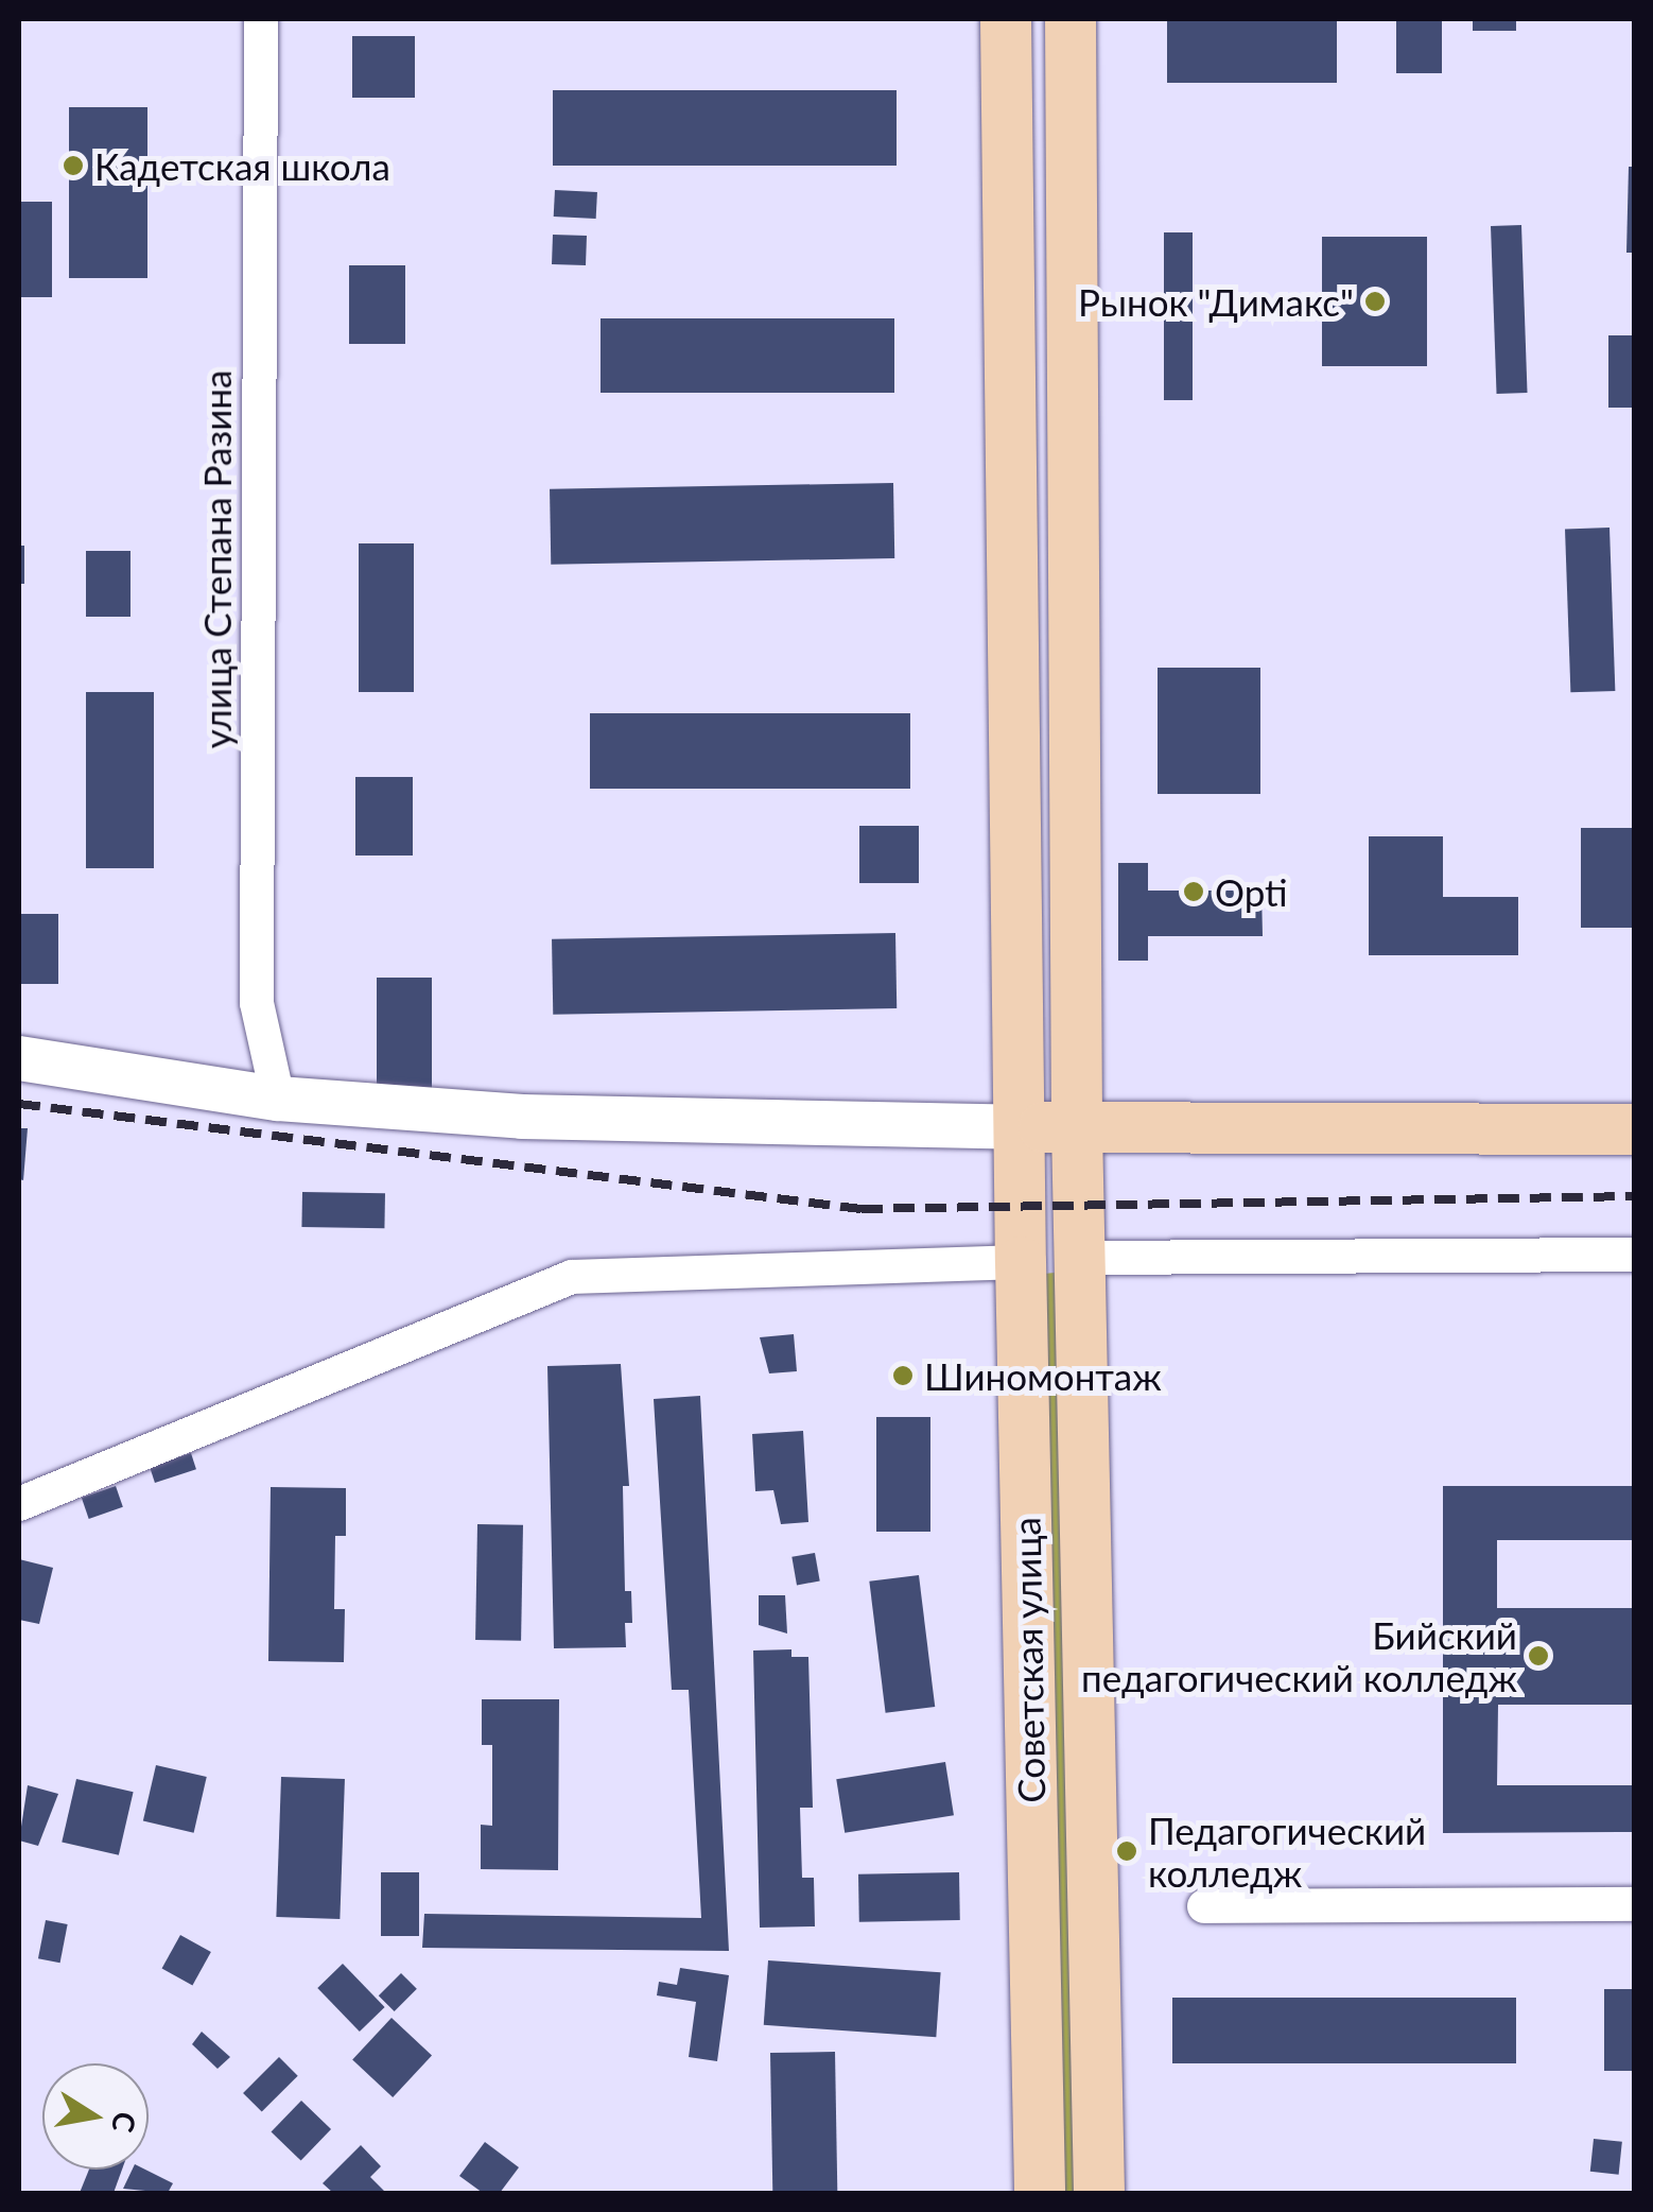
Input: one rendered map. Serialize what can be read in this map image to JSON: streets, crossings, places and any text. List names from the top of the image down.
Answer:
{
  "streets": {
    "main road": ["Советская улица"],
    "street": ["улица Степана Разина"]
  },
  "places": [
    "Кадетская школа",
    "Рынок \"Димакс\"",
    "Opti",
    "Шиномонтаж",
    "Бийский педагогический колледж",
    "Педагогический колледж"
  ],
  "north": "right"
}
